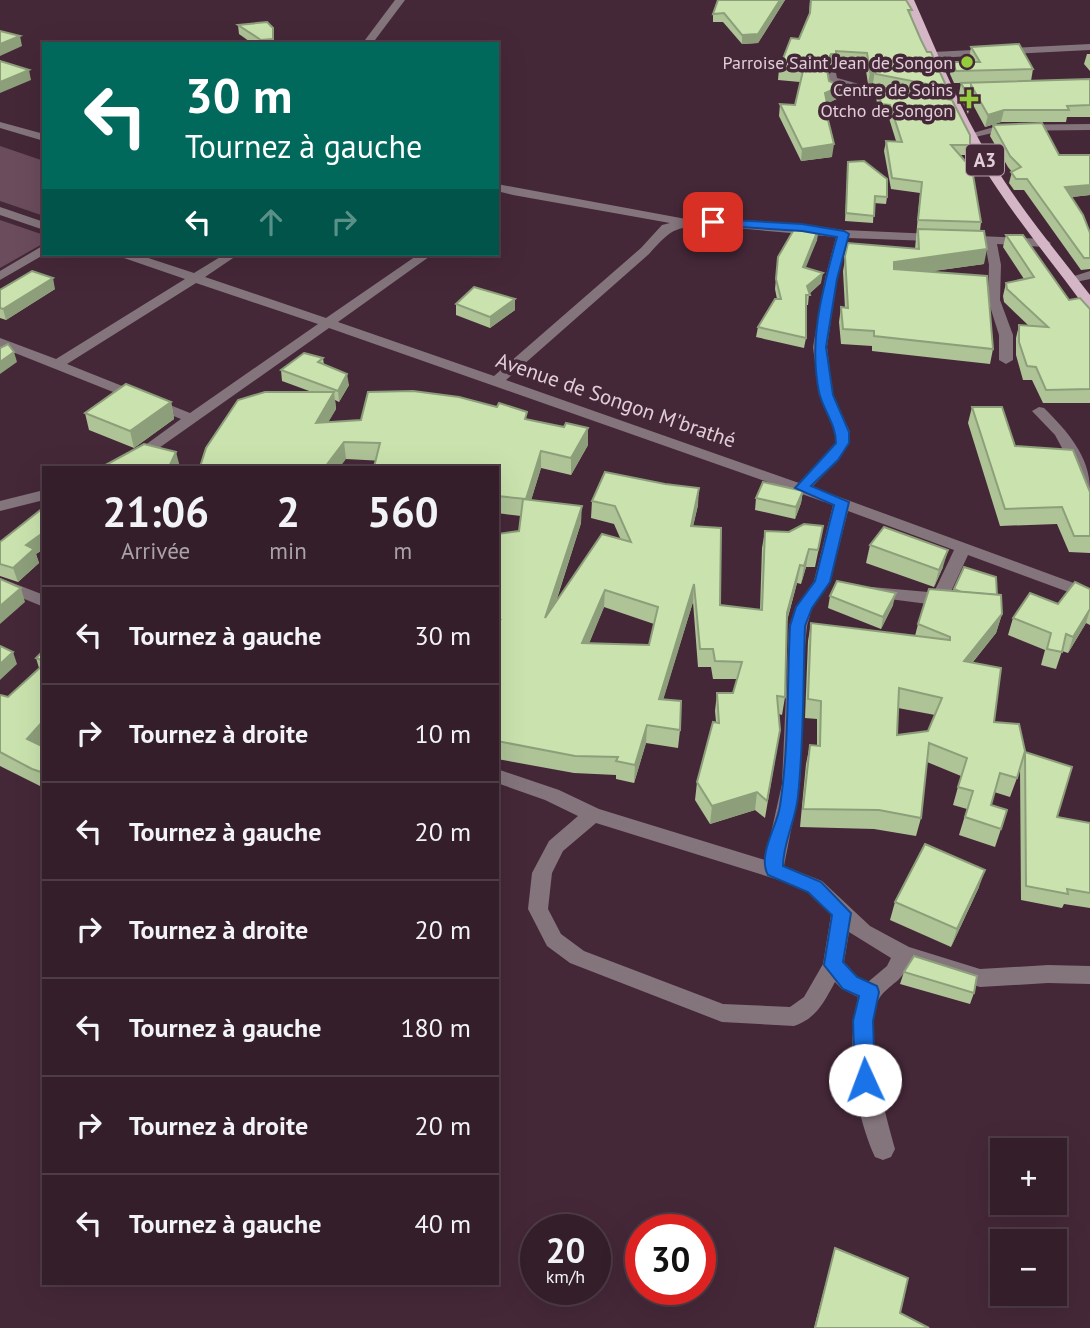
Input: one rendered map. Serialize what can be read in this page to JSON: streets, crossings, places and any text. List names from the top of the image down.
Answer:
{
  "streets": {
    "main road": ["A3"],
    "street": ["Avenue de Songon M'brathé"]
  },
  "places": {
    "other": ["Parroise Saint Jean de Songon"],
    "health": ["Centre de Soins Otcho de Songon"]
  },
  "page": {
    "turn": ["30 m", "Tournez à gauche"],
    "eta": [
      "21:06",
      "Arrivée",
      "2",
      "min",
      "560",
      "m"
    ],
    "list": [
      {
        "name": "Tournez à gauche",
        "value": "30 m"
      },
      {
        "name": "Tournez à droite",
        "value": "10 m"
      },
      {
        "name": "Tournez à gauche",
        "value": "20 m"
      },
      {
        "name": "Tournez à droite",
        "value": "20 m"
      },
      {
        "name": "Tournez à gauche",
        "value": "180 m"
      },
      {
        "name": "Tournez à droite",
        "value": "20 m"
      },
      {
        "name": "Tournez à gauche",
        "value": "40 m"
      }
    ],
    "map_buttons": ["+", "−"],
    "speed": "20 km/h",
    "limit": "30"
  }
}
